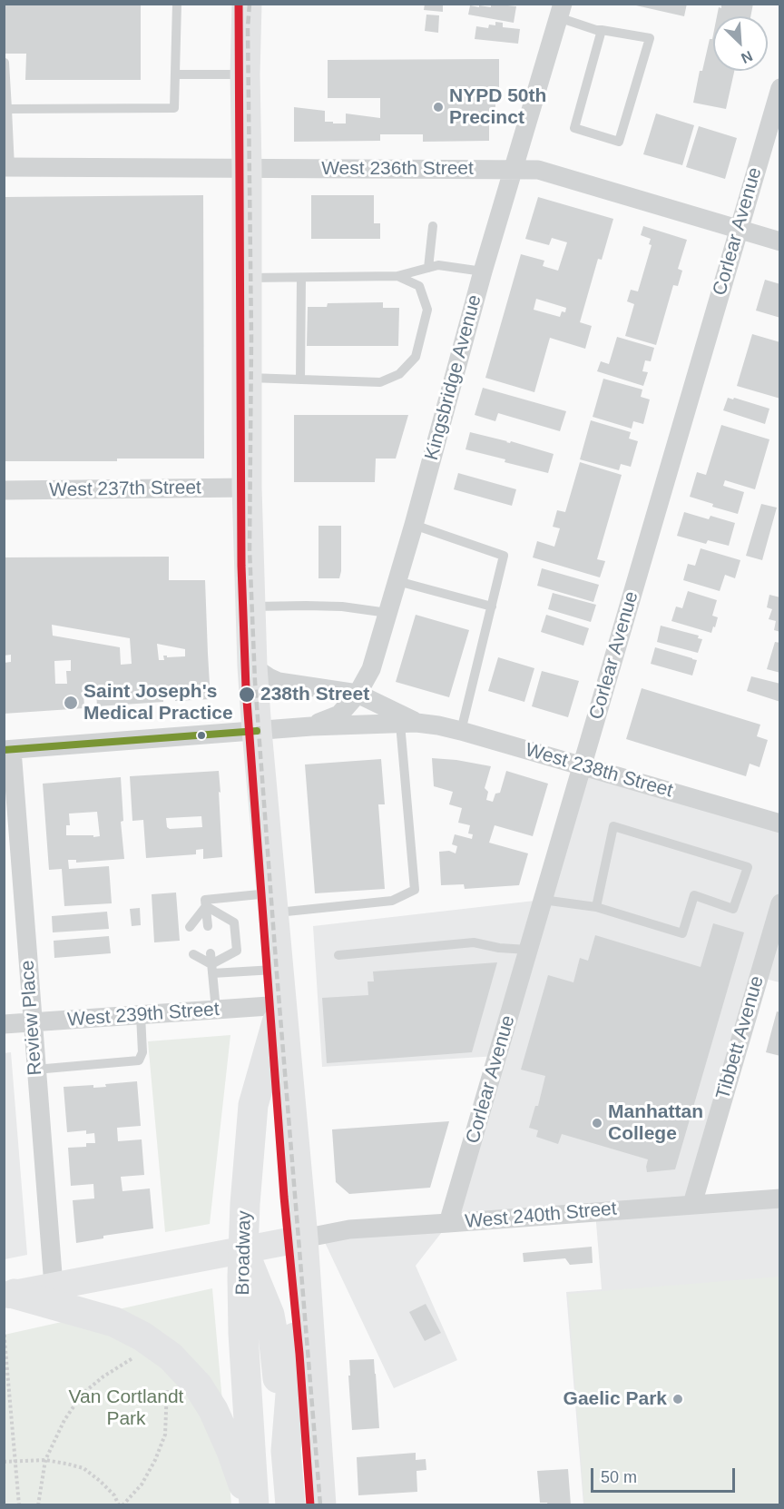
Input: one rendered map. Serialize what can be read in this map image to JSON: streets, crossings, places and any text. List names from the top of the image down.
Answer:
{
  "streets": {
    "main road": ["Broadway"],
    "street": [
      "West 236th Street",
      "Corlear Avenue",
      "Kingsbridge Avenue",
      "West 237th Street",
      "West 238th Street",
      "West 239th Street",
      "Review Place",
      "Tibbett Avenue",
      "West 240th Street"
    ]
  },
  "crossings": [
    ["West 236th Street", "Corlear Avenue"],
    ["West 236th Street", "Kingsbridge Avenue"],
    ["West 236th Street", "Broadway"],
    ["Corlear Avenue", "West 238th Street"],
    ["Corlear Avenue", "West 240th Street"],
    ["Kingsbridge Avenue", "West 238th Street"],
    ["West 237th Street", "Broadway"],
    ["West 238th Street", "Review Place"],
    ["West 238th Street", "Broadway"],
    ["West 239th Street", "Review Place"],
    ["West 239th Street", "Broadway"],
    ["Tibbett Avenue", "West 240th Street"],
    ["West 240th Street", "Broadway"]
  ],
  "parks": ["Van Cortlandt Park"],
  "places": [
    "NYPD 50th Precinct",
    "238th Street",
    "Saint Joseph's Medical Practice",
    "Manhattan College",
    "Gaelic Park"
  ],
  "scale_bar": "50 m",
  "north": "bottom right"
}
